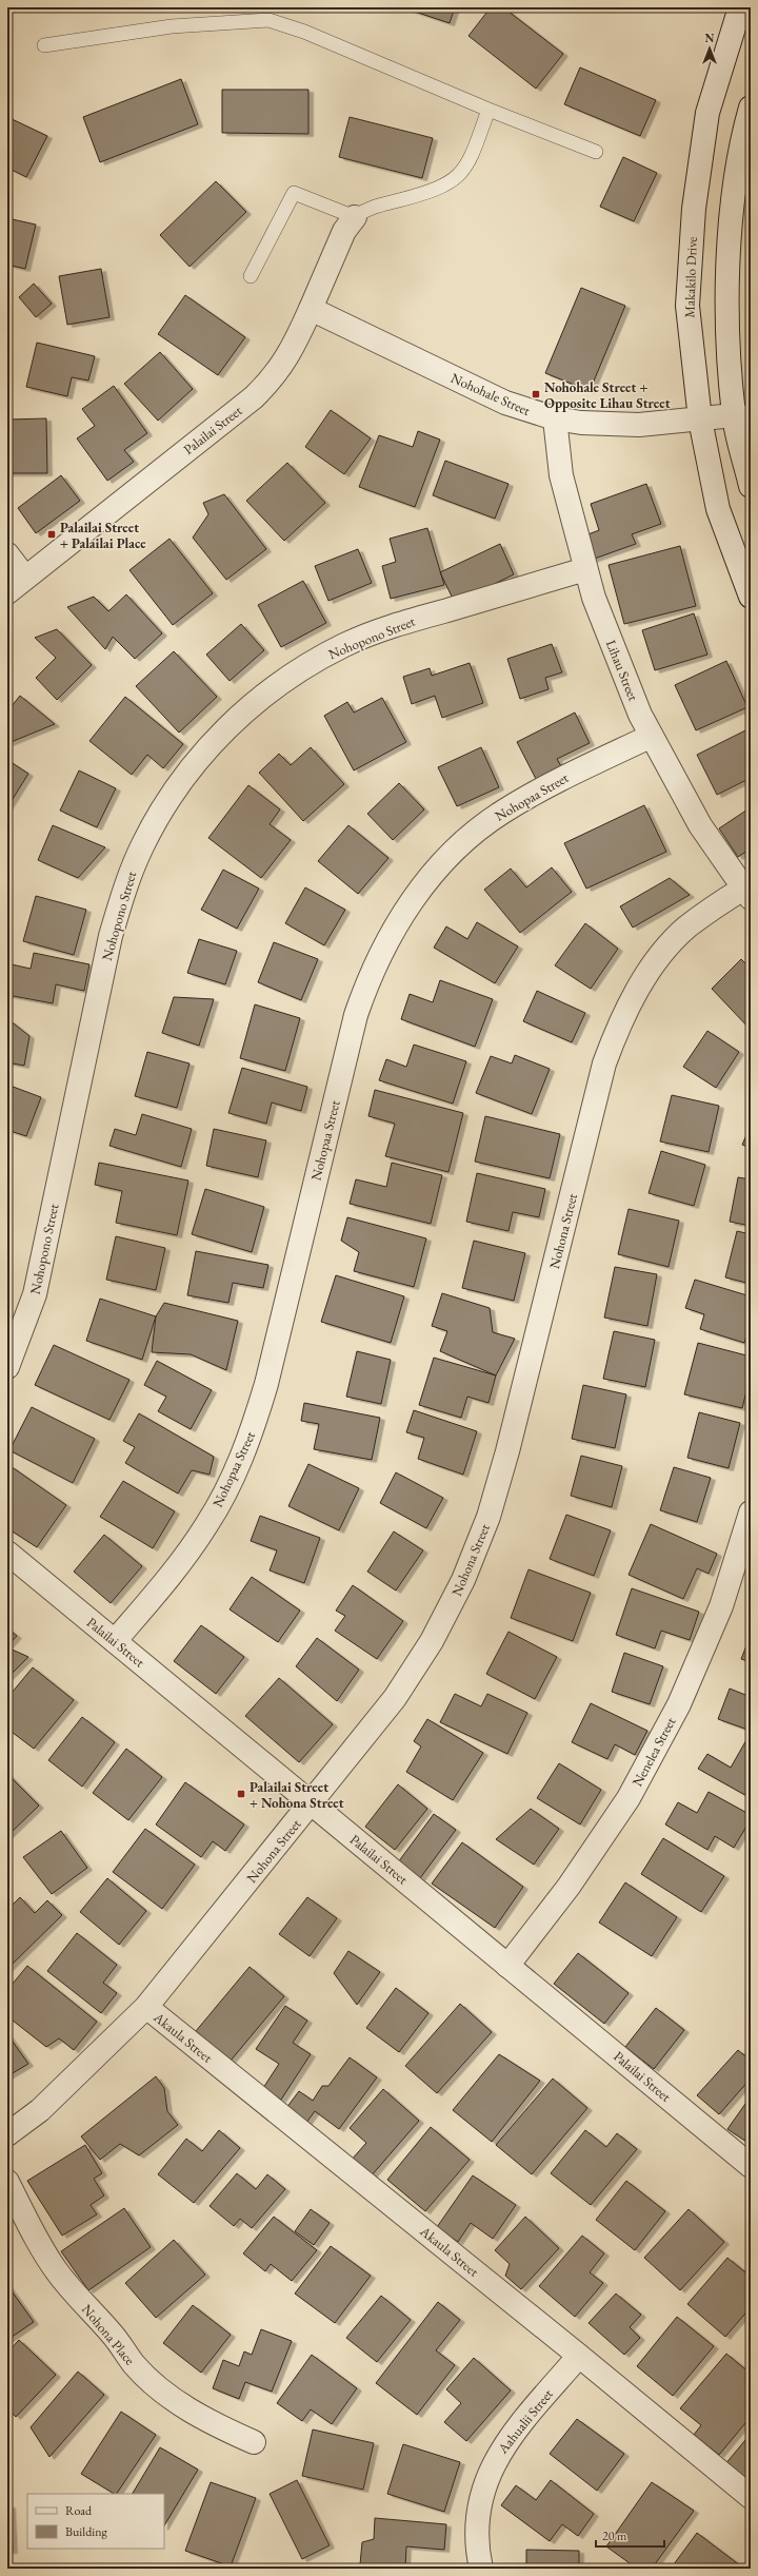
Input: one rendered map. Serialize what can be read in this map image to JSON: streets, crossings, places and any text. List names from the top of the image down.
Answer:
{
  "streets": {
    "street": [
      "Makakilo Drive",
      "Nohohale Street",
      "Palailai Street",
      "Nohopono Street",
      "Lihau Street",
      "Nohopaa Street",
      "Nohona Street",
      "Nenelea Street",
      "Akaula Street",
      "Nohona Place",
      "Aahualii Street"
    ]
  },
  "crossings": [
    ["Makakilo Drive", "Nohohale Street"],
    ["Nohohale Street", "Palailai Street"],
    ["Nohohale Street", "Lihau Street"],
    ["Palailai Street", "Nohopaa Street"],
    ["Palailai Street", "Nohona Street"],
    ["Palailai Street", "Nenelea Street"],
    ["Nohopono Street", "Lihau Street"],
    ["Lihau Street", "Nohopaa Street"],
    ["Lihau Street", "Nohona Street"],
    ["Nohona Street", "Akaula Street"],
    ["Akaula Street", "Aahualii Street"]
  ],
  "places": {
    "transit": ["Nohohale Street + Opposite Lihau Street", "Palailai Street + Palailai Place", "Palailai Street + Nohona Street"]
  },
  "legend": ["Road", "Building"],
  "scale_bar": "20 m",
  "north": "top"
}
